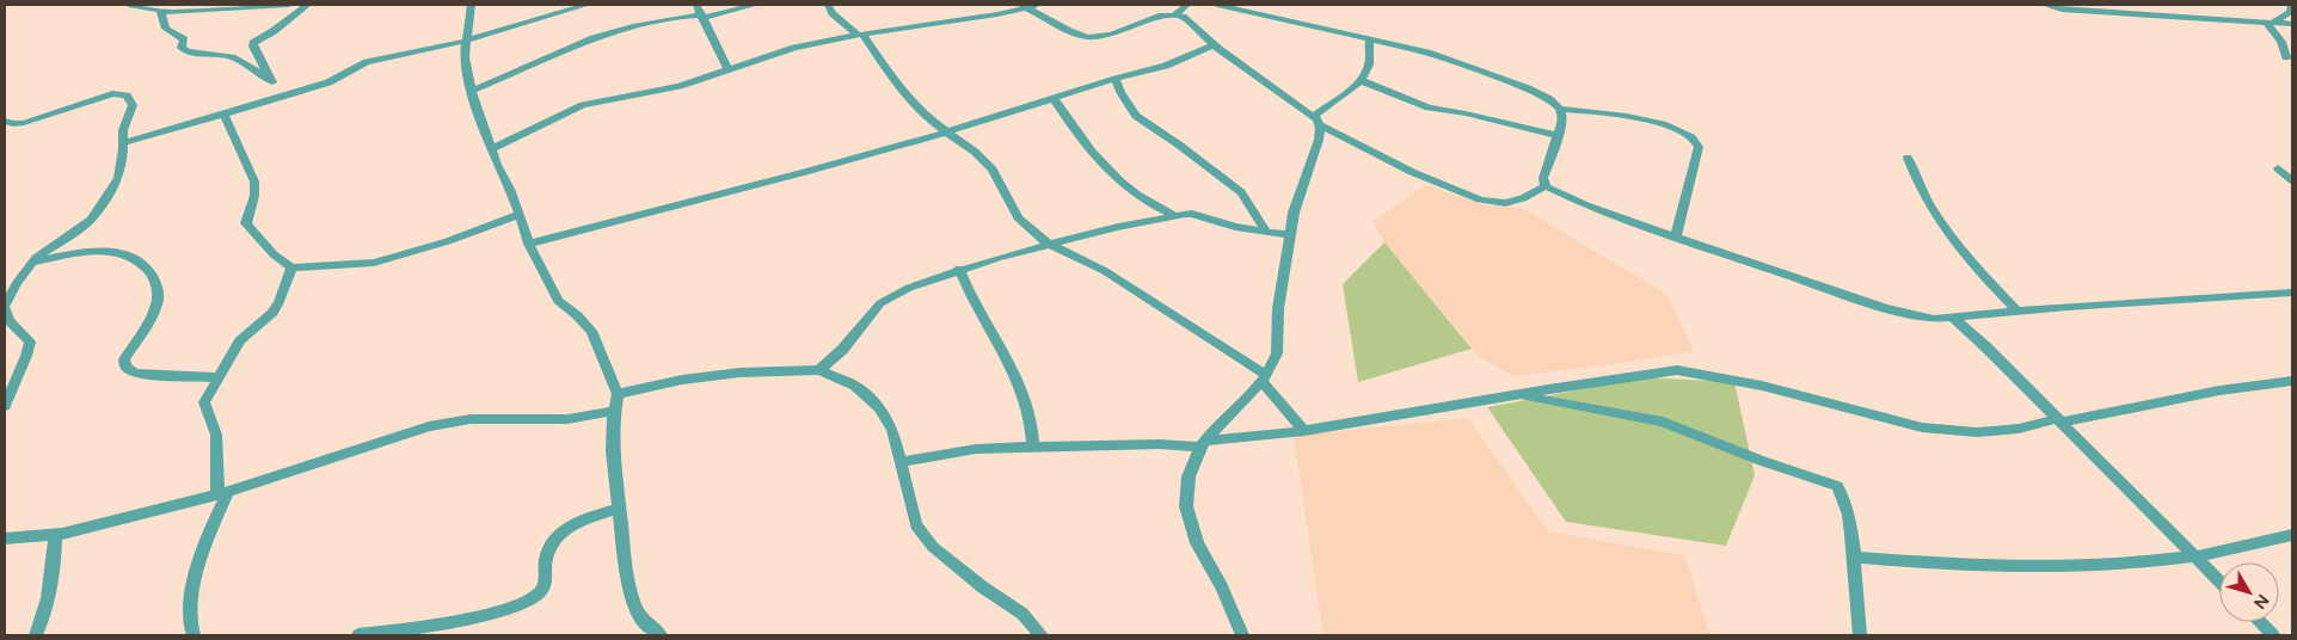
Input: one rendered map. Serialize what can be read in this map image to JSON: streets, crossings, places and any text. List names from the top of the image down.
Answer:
{
  "north": "bottom right"
}
